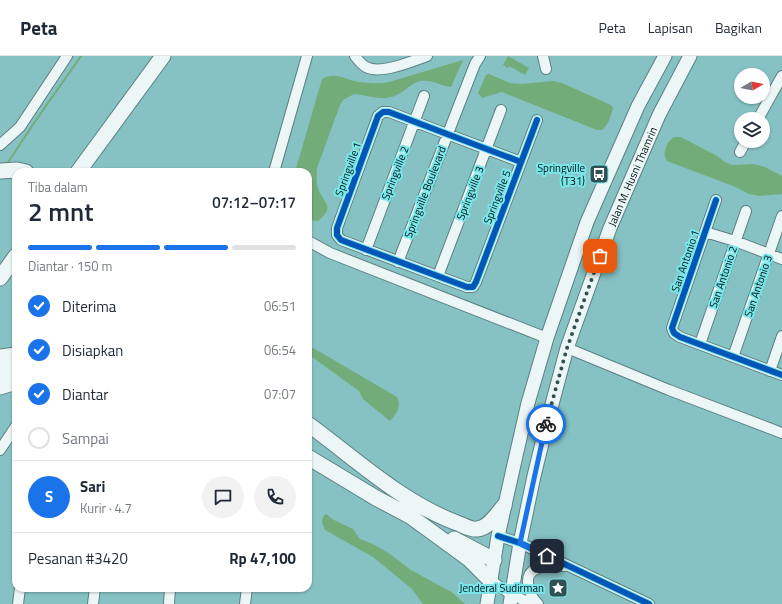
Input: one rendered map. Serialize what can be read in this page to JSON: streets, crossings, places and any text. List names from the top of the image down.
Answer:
{
  "streets": {
    "main road": ["Jalan M. Husni Thamrin"],
    "street": [
      "Springville 1",
      "Springville 2",
      "Springville Boulevard",
      "Springville 3",
      "Springville 5",
      "San Antonio 1",
      "San Antonio 2",
      "San Antonio 3"
    ]
  },
  "crossings": [
    ["Springville 1", "Springville 2"],
    ["Springville 3", "Springville 5"],
    ["San Antonio 1", "San Antonio 2"]
  ],
  "places": {
    "bus stop": ["Springville (T31)"],
    "place": ["Jenderal Sudirman"]
  },
  "north": "right",
  "page": {
    "header": "Peta",
    "nav": ["Peta", "Lapisan", "Bagikan"],
    "heading": ["2 mnt", "Tiba dalam", "07:12–07:17"],
    "panel": [
      "Sari",
      "Kurir · 4.7",
      "Pesanan #3420",
      "Rp 47,100"
    ],
    "bar": "Diantar · 150 m",
    "list": [
      ["Diterima", "06:51"],
      ["Disiapkan", "06:54"],
      ["Diantar", "07:07"],
      "Sampai"
    ],
    "round": "S"
  }
}
